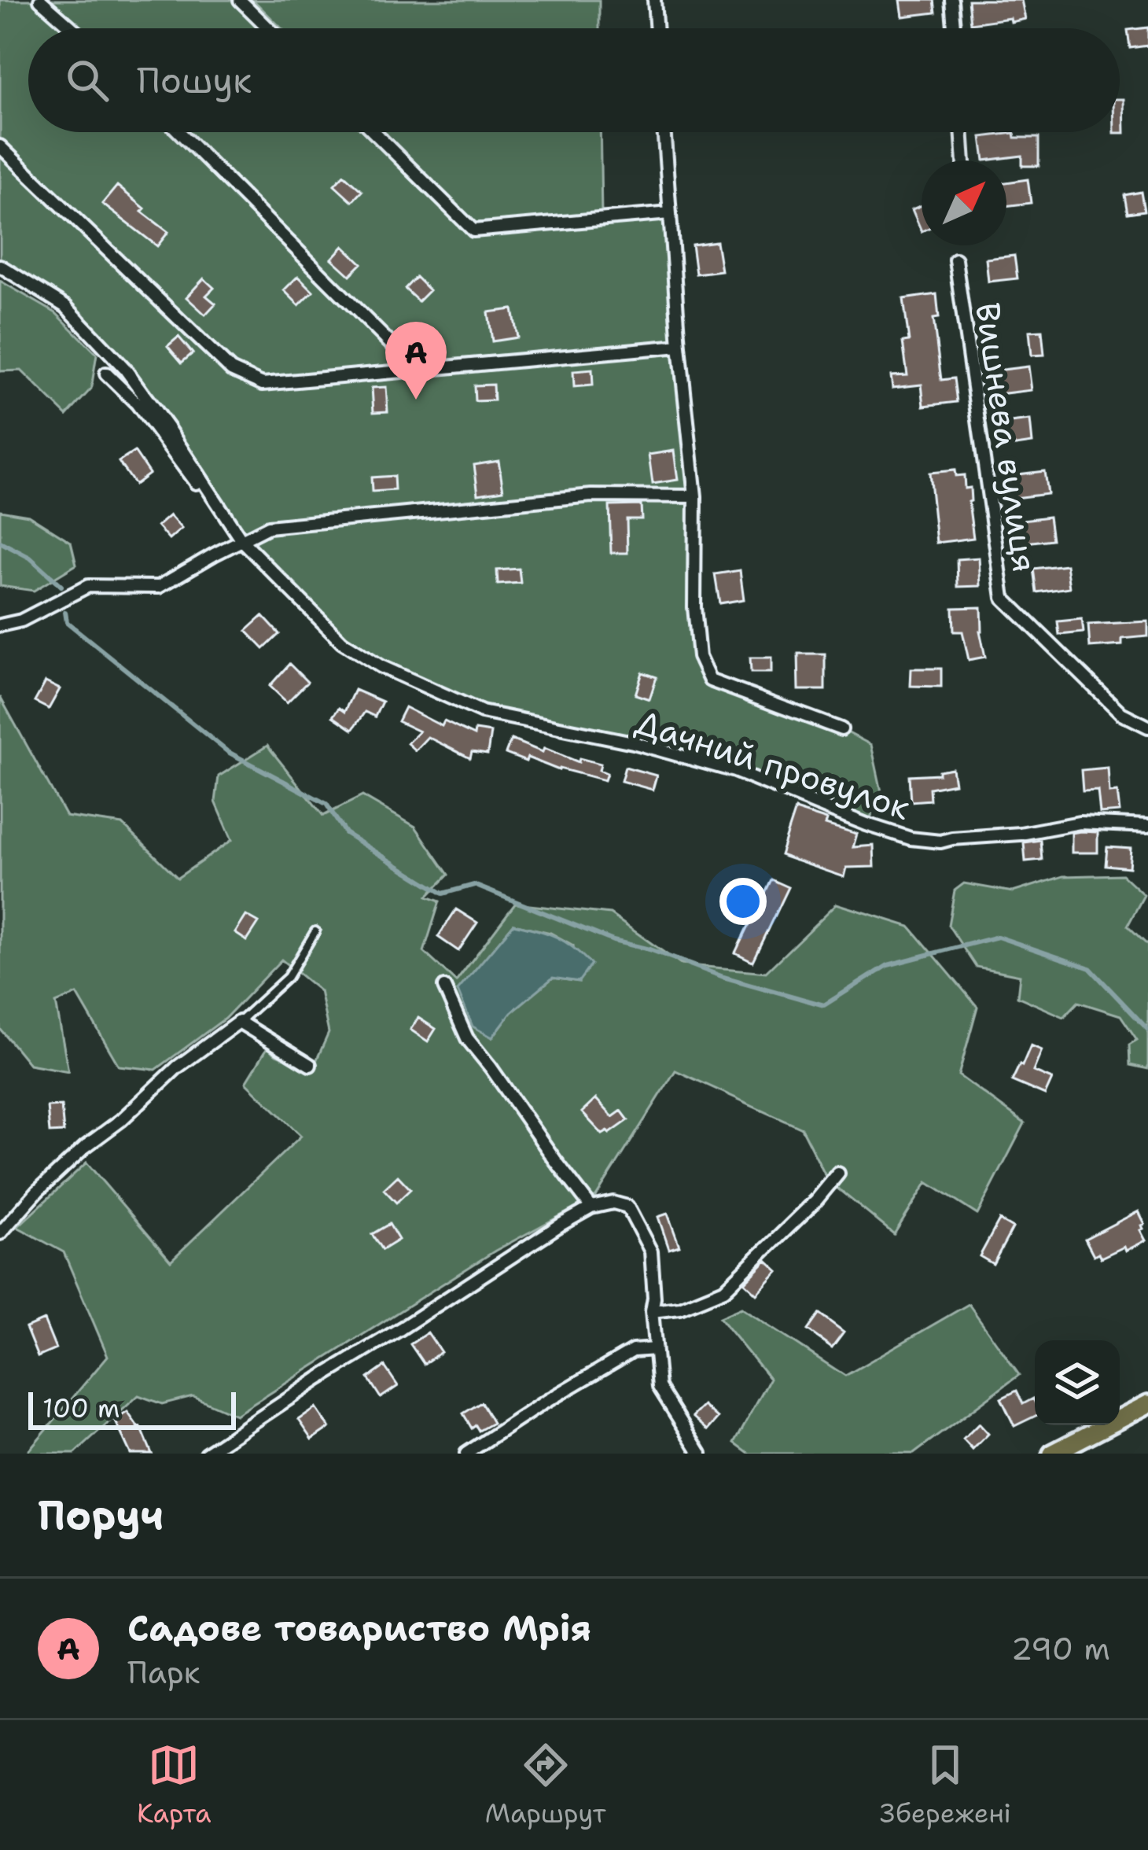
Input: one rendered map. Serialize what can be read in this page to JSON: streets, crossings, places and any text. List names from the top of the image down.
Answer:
{
  "streets": {
    "street": ["Вишнева вулиця", "Дачний провулок"]
  },
  "scale_bar": "100 m",
  "north": "top right",
  "page": {
    "search": "Пошук",
    "pins": "A",
    "scale": "100 m",
    "heading": "Поруч",
    "list": [
      {
        "mark": "A",
        "name": "Садове товариство Мрія",
        "note": "Парк",
        "value": "290 m"
      }
    ],
    "nav": ["Карта", "Маршрут", "Збережені"]
  }
}
